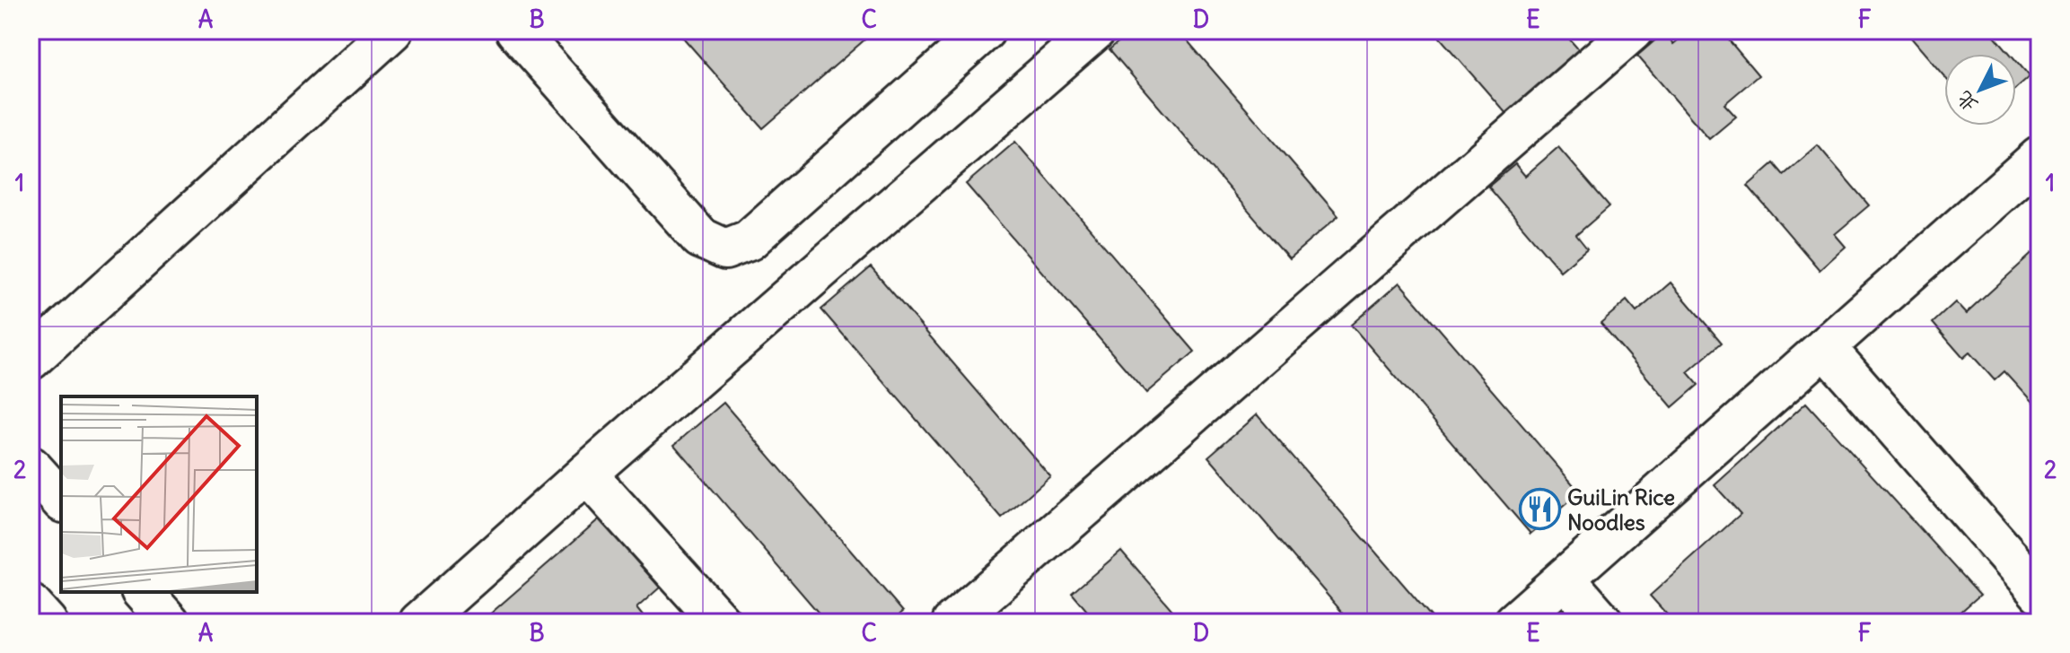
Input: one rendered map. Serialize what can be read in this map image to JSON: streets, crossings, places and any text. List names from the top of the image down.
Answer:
{
  "places": {
    "restaurant": ["GuiLin Rice Noodles"]
  },
  "north": "bottom left",
  "grid": {
    "columns": [
      "A",
      "B",
      "C",
      "D",
      "E",
      "F"
    ],
    "rows": ["1", "2"]
  }
}
